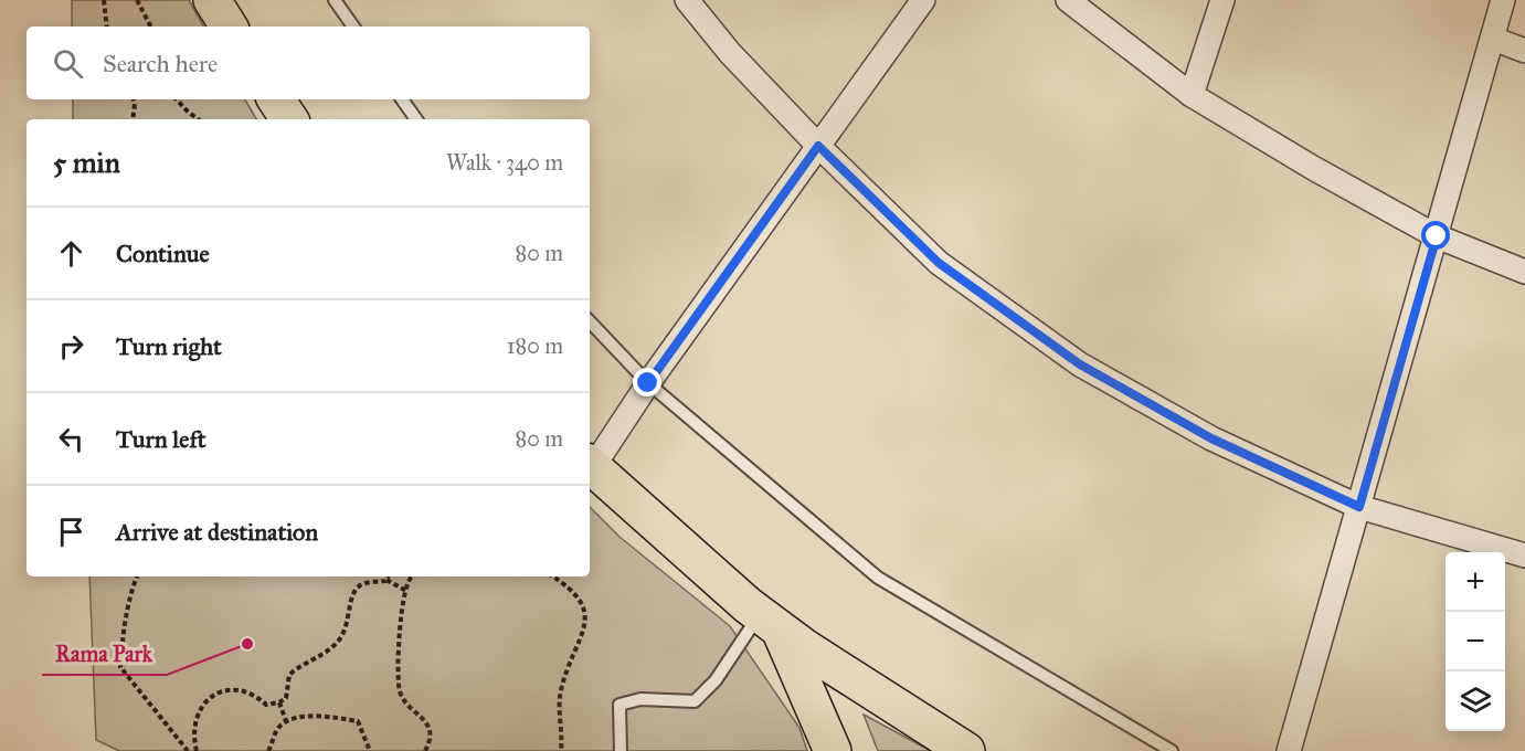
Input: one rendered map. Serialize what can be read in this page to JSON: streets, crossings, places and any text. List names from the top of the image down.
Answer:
{
  "places": ["Rama Park"],
  "page": {
    "search": "Search here",
    "heading": ["5 min", "Walk · 340 m"],
    "list": [
      ["Continue", "80 m"],
      ["Turn right", "180 m"],
      ["Turn left", "80 m"],
      "Arrive at destination"
    ],
    "map_buttons": ["+", "−"]
  }
}
